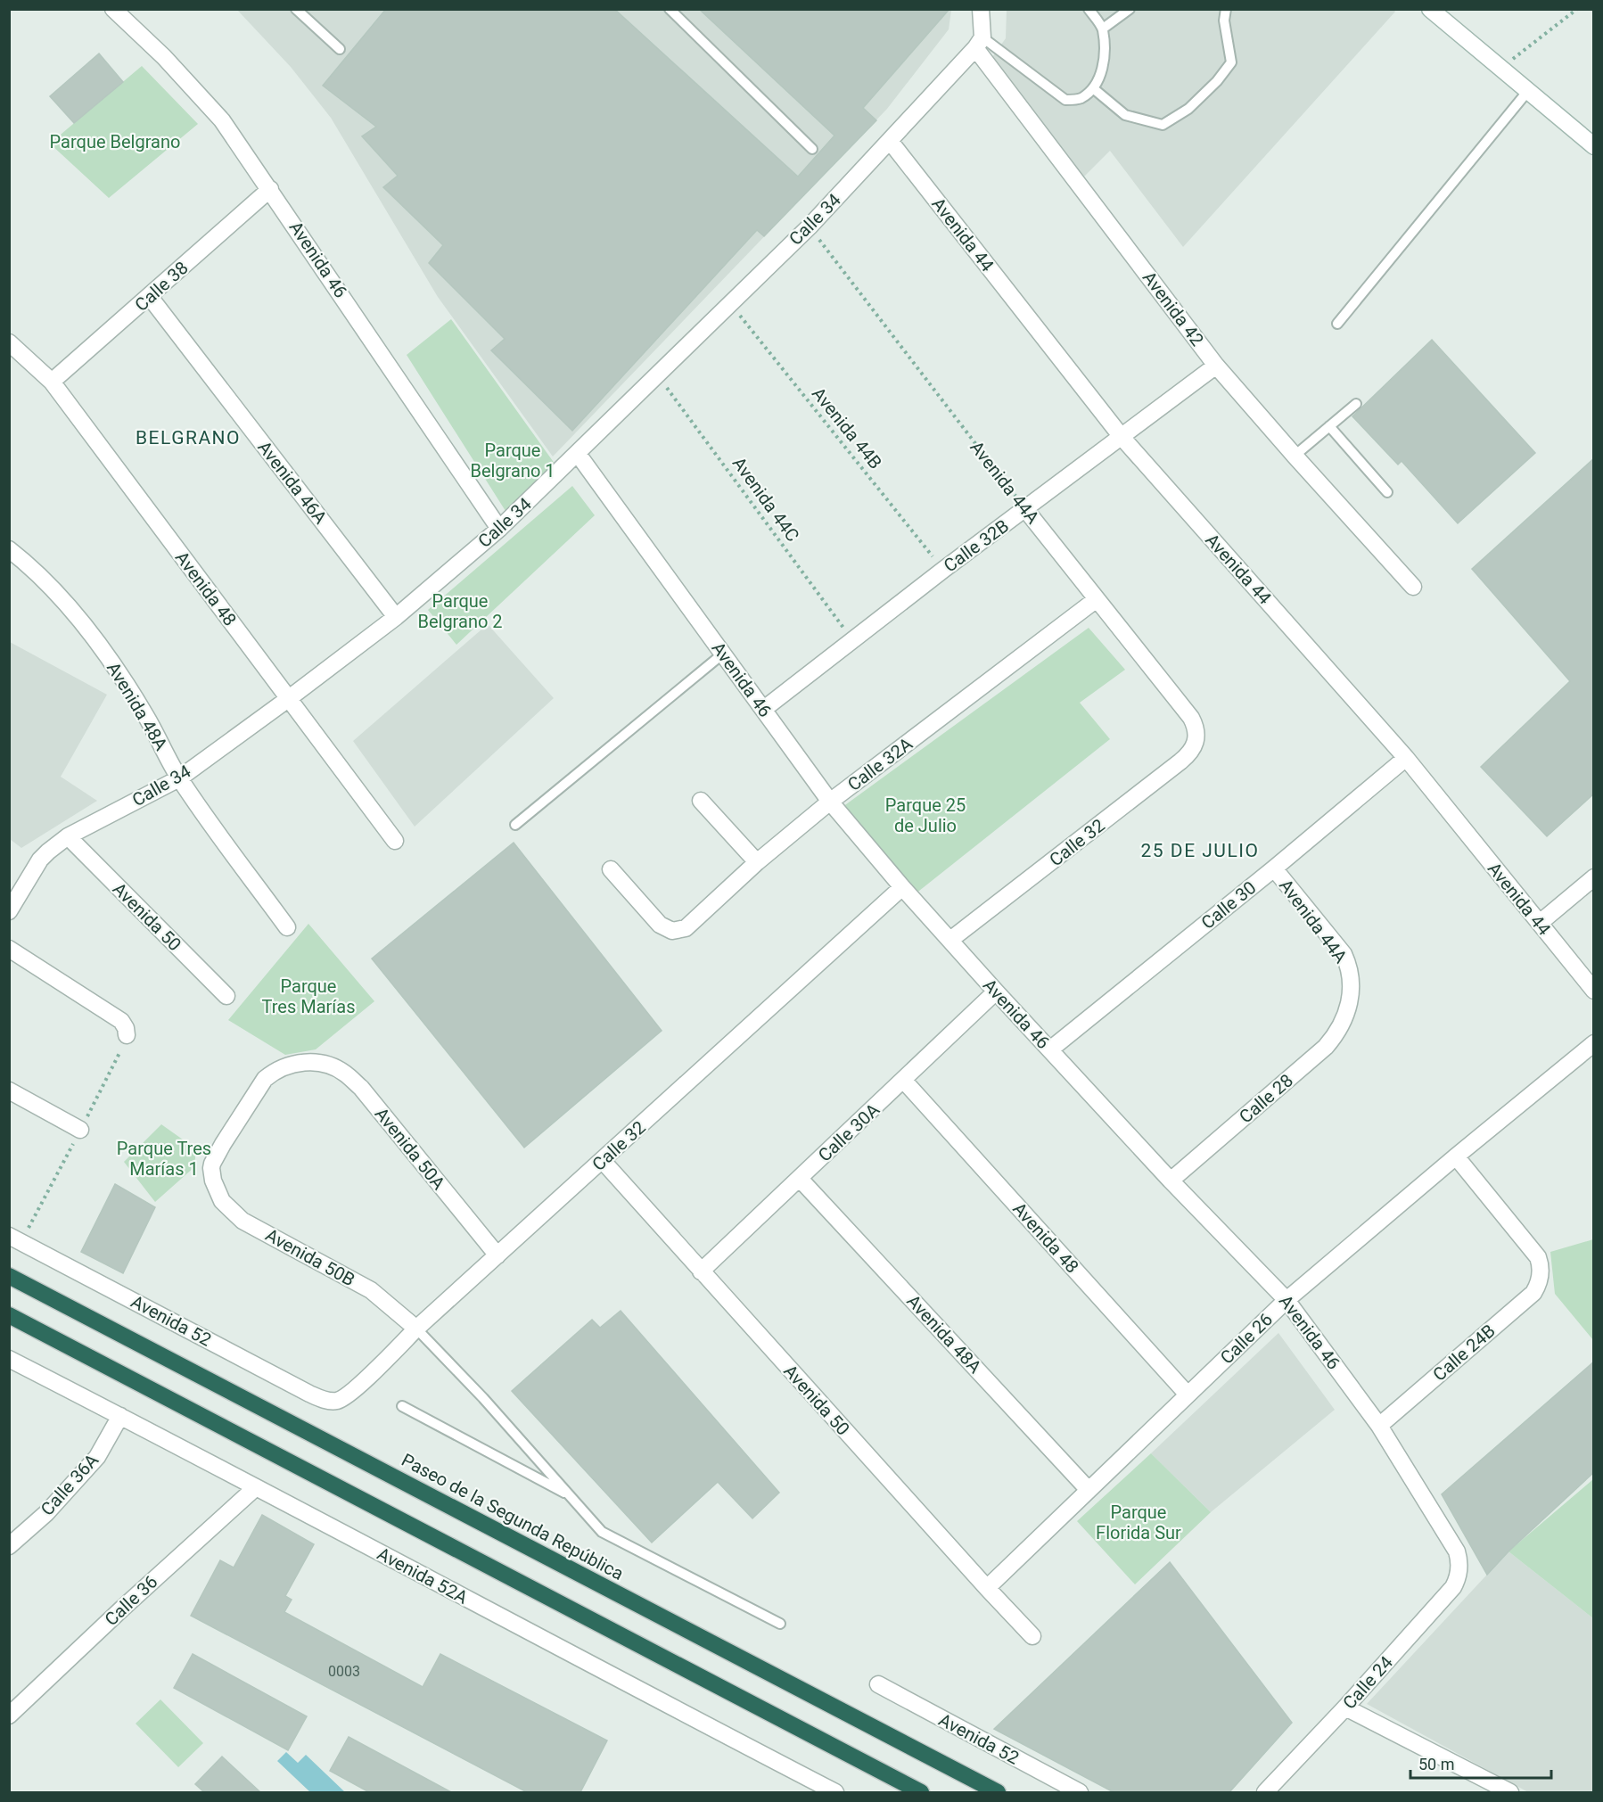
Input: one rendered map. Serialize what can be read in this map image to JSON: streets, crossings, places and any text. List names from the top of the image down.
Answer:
{
  "streets": {
    "highway": ["Paseo de la Segunda República"],
    "street": [
      "Calle 34",
      "Avenida 44",
      "Avenida 46",
      "Calle 38",
      "Avenida 42",
      "Avenida 46A",
      "Avenida 44A",
      "Calle 32B",
      "Avenida 48",
      "Avenida 48A",
      "Calle 32A",
      "Calle 32",
      "Calle 30",
      "Avenida 50",
      "Calle 28",
      "Calle 30A",
      "Avenida 50A",
      "Avenida 50B",
      "Avenida 52",
      "Calle 26",
      "Calle 24B",
      "Calle 36A",
      "Avenida 52A",
      "Calle 36",
      "Calle 24"
    ],
    "path": ["Avenida 44B", "Avenida 44C"]
  },
  "crossings": [
    ["Calle 34", "Avenida 44"],
    ["Calle 34", "Avenida 46"],
    ["Calle 34", "Avenida 42"],
    ["Calle 34", "Avenida 44B"],
    ["Calle 34", "Avenida 46A"],
    ["Calle 34", "Avenida 44A"],
    ["Calle 34", "Avenida 44C"],
    ["Calle 34", "Avenida 48"],
    ["Calle 34", "Avenida 48A"],
    ["Calle 34", "Avenida 50"],
    ["Avenida 44", "Calle 32B"],
    ["Avenida 44", "Calle 30"],
    ["Avenida 46", "Calle 38"],
    ["Avenida 46", "Calle 32B"],
    ["Avenida 46", "Calle 32A"],
    ["Avenida 46", "Calle 32"],
    ["Avenida 46", "Calle 30"],
    ["Avenida 46", "Calle 28"],
    ["Avenida 46", "Calle 30A"],
    ["Avenida 46", "Calle 26"],
    ["Avenida 46", "Calle 24B"],
    ["Avenida 46", "Calle 24"],
    ["Calle 38", "Avenida 46A"],
    ["Calle 38", "Avenida 48"],
    ["Avenida 42", "Calle 32B"],
    ["Avenida 44B", "Calle 32B"],
    ["Avenida 44A", "Calle 32B"],
    ["Avenida 44A", "Calle 32A"],
    ["Avenida 44A", "Calle 32"],
    ["Avenida 44A", "Calle 30"],
    ["Avenida 44A", "Calle 28"],
    ["Avenida 44C", "Calle 32B"],
    ["Avenida 48", "Calle 30A"],
    ["Avenida 48", "Calle 26"],
    ["Avenida 48A", "Calle 30A"],
    ["Avenida 48A", "Calle 26"],
    ["Calle 32", "Avenida 50"],
    ["Calle 32", "Avenida 50A"],
    ["Calle 32", "Avenida 50B"],
    ["Calle 32", "Avenida 52"],
    ["Avenida 50", "Calle 30A"],
    ["Avenida 50", "Calle 26"],
    ["Avenida 50A", "Avenida 50B"],
    ["Calle 26", "Calle 24B"],
    ["Calle 36A", "Avenida 52A"],
    ["Avenida 52A", "Calle 36"]
  ],
  "districts": ["BELGRANO", "25 DE JULIO"],
  "parks": [
    "Parque Belgrano",
    "Parque Belgrano 1",
    "Parque Belgrano 2",
    "Parque 25 de Julio",
    "Parque Tres Marías",
    "Parque Tres Marías 1",
    "Parque Florida Sur"
  ],
  "house_numbers": ["0003"],
  "scale_bar": "50 m"
}
